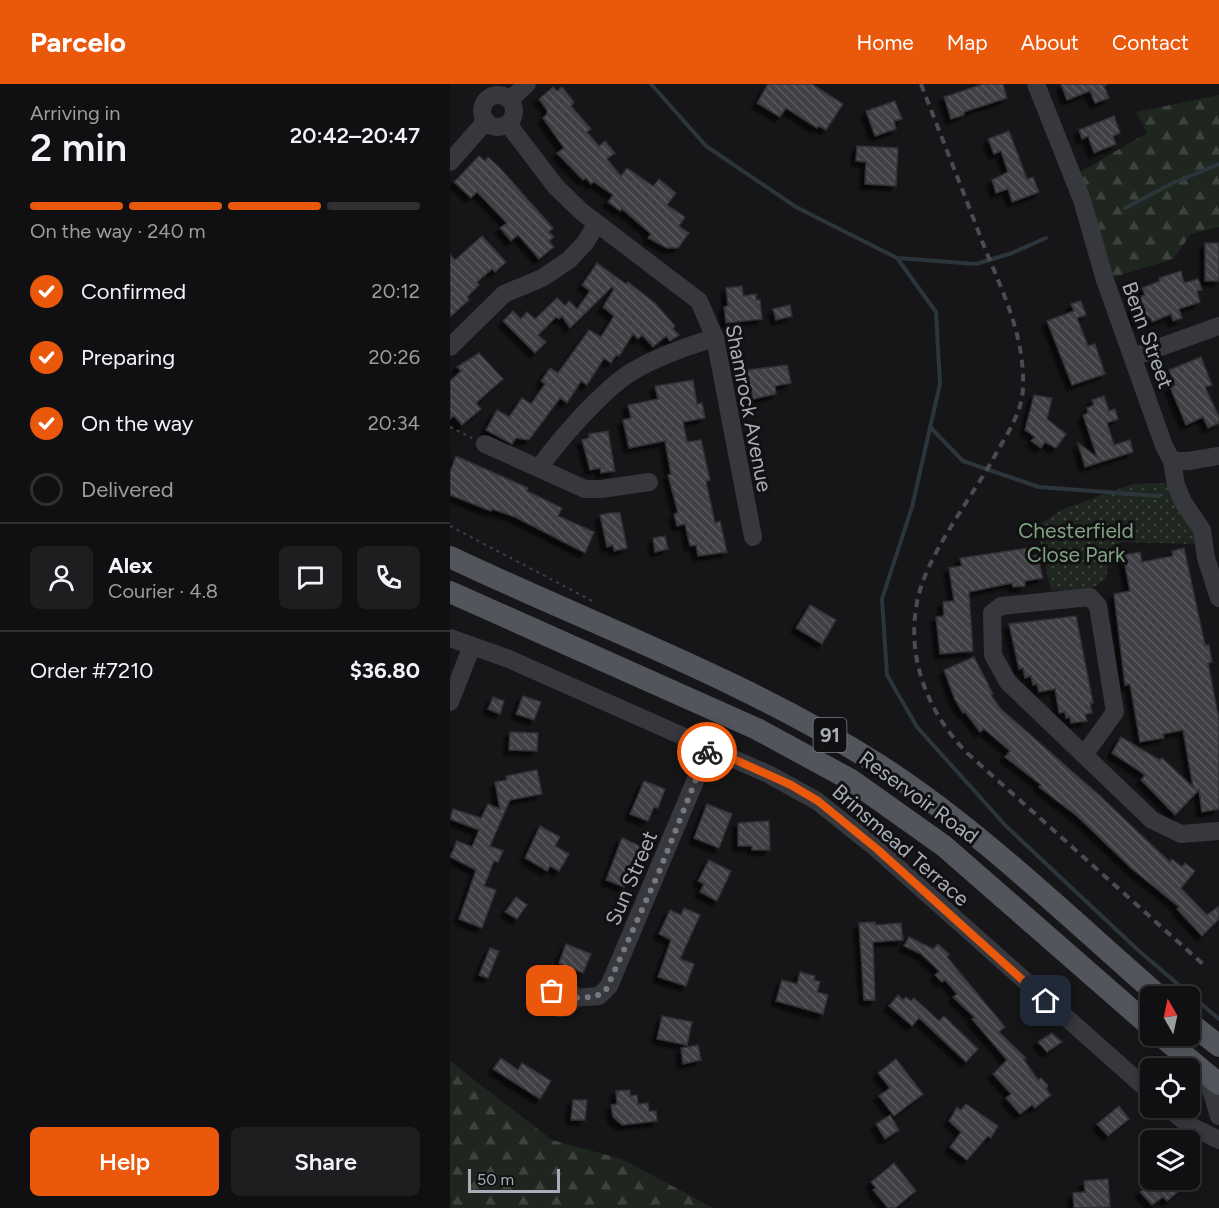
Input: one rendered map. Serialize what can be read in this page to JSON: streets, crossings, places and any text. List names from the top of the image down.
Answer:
{
  "streets": {
    "main road": ["91", "Reservoir Road"],
    "street": [
      "Benn Street",
      "Shamrock Avenue",
      "Brinsmead Terrace",
      "Sun Street"
    ]
  },
  "crossings": [
    ["Brinsmead Terrace", "Sun Street"]
  ],
  "parks": ["Chesterfield Close Park"],
  "scale_bar": "50 m",
  "north": "top",
  "page": {
    "header": "Parcelo",
    "nav": [
      "Home",
      "Map",
      "About",
      "Contact"
    ],
    "heading": ["2 min", "Arriving in", "20:42–20:47"],
    "panel": [
      "Alex",
      "Courier · 4.8",
      "Order #7210",
      "$36.80"
    ],
    "bar": "On the way · 240 m",
    "list": [
      ["Confirmed", "20:12"],
      ["Preparing", "20:26"],
      ["On the way", "20:34"],
      "Delivered"
    ],
    "buttons": ["Help", "Share"],
    "scale": "50 m"
  }
}
